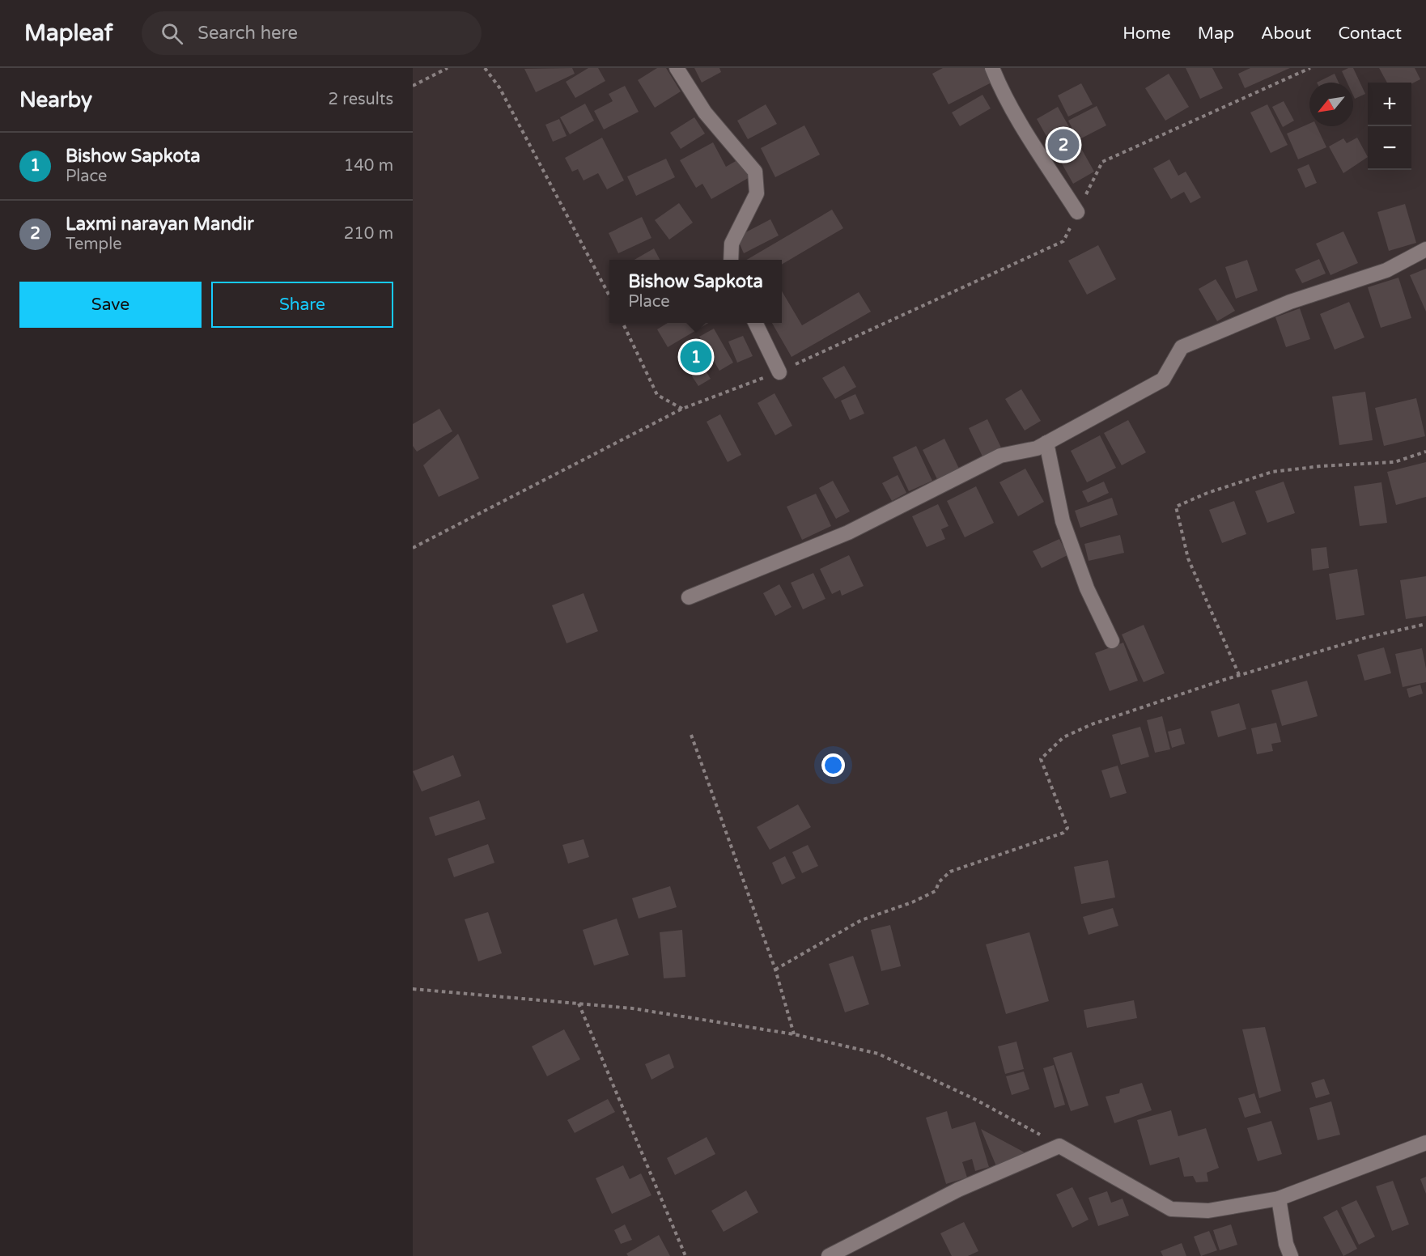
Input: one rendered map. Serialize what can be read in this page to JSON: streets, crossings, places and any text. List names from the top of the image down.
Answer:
{
  "north": "bottom left",
  "page": {
    "header": "Mapleaf",
    "search": "Search here",
    "nav": [
      "Home",
      "Map",
      "About",
      "Contact"
    ],
    "heading": ["Nearby", "2 results"],
    "map_buttons": ["+", "−"],
    "pins": ["2", "1"],
    "list": [
      {
        "mark": "1",
        "name": "Bishow Sapkota",
        "note": "Place",
        "value": "140 m"
      },
      {
        "mark": "2",
        "name": "Laxmi narayan Mandir",
        "note": "Temple",
        "value": "210 m"
      }
    ],
    "popup": ["Bishow Sapkota", "Place"],
    "buttons": ["Save", "Share"]
  }
}
